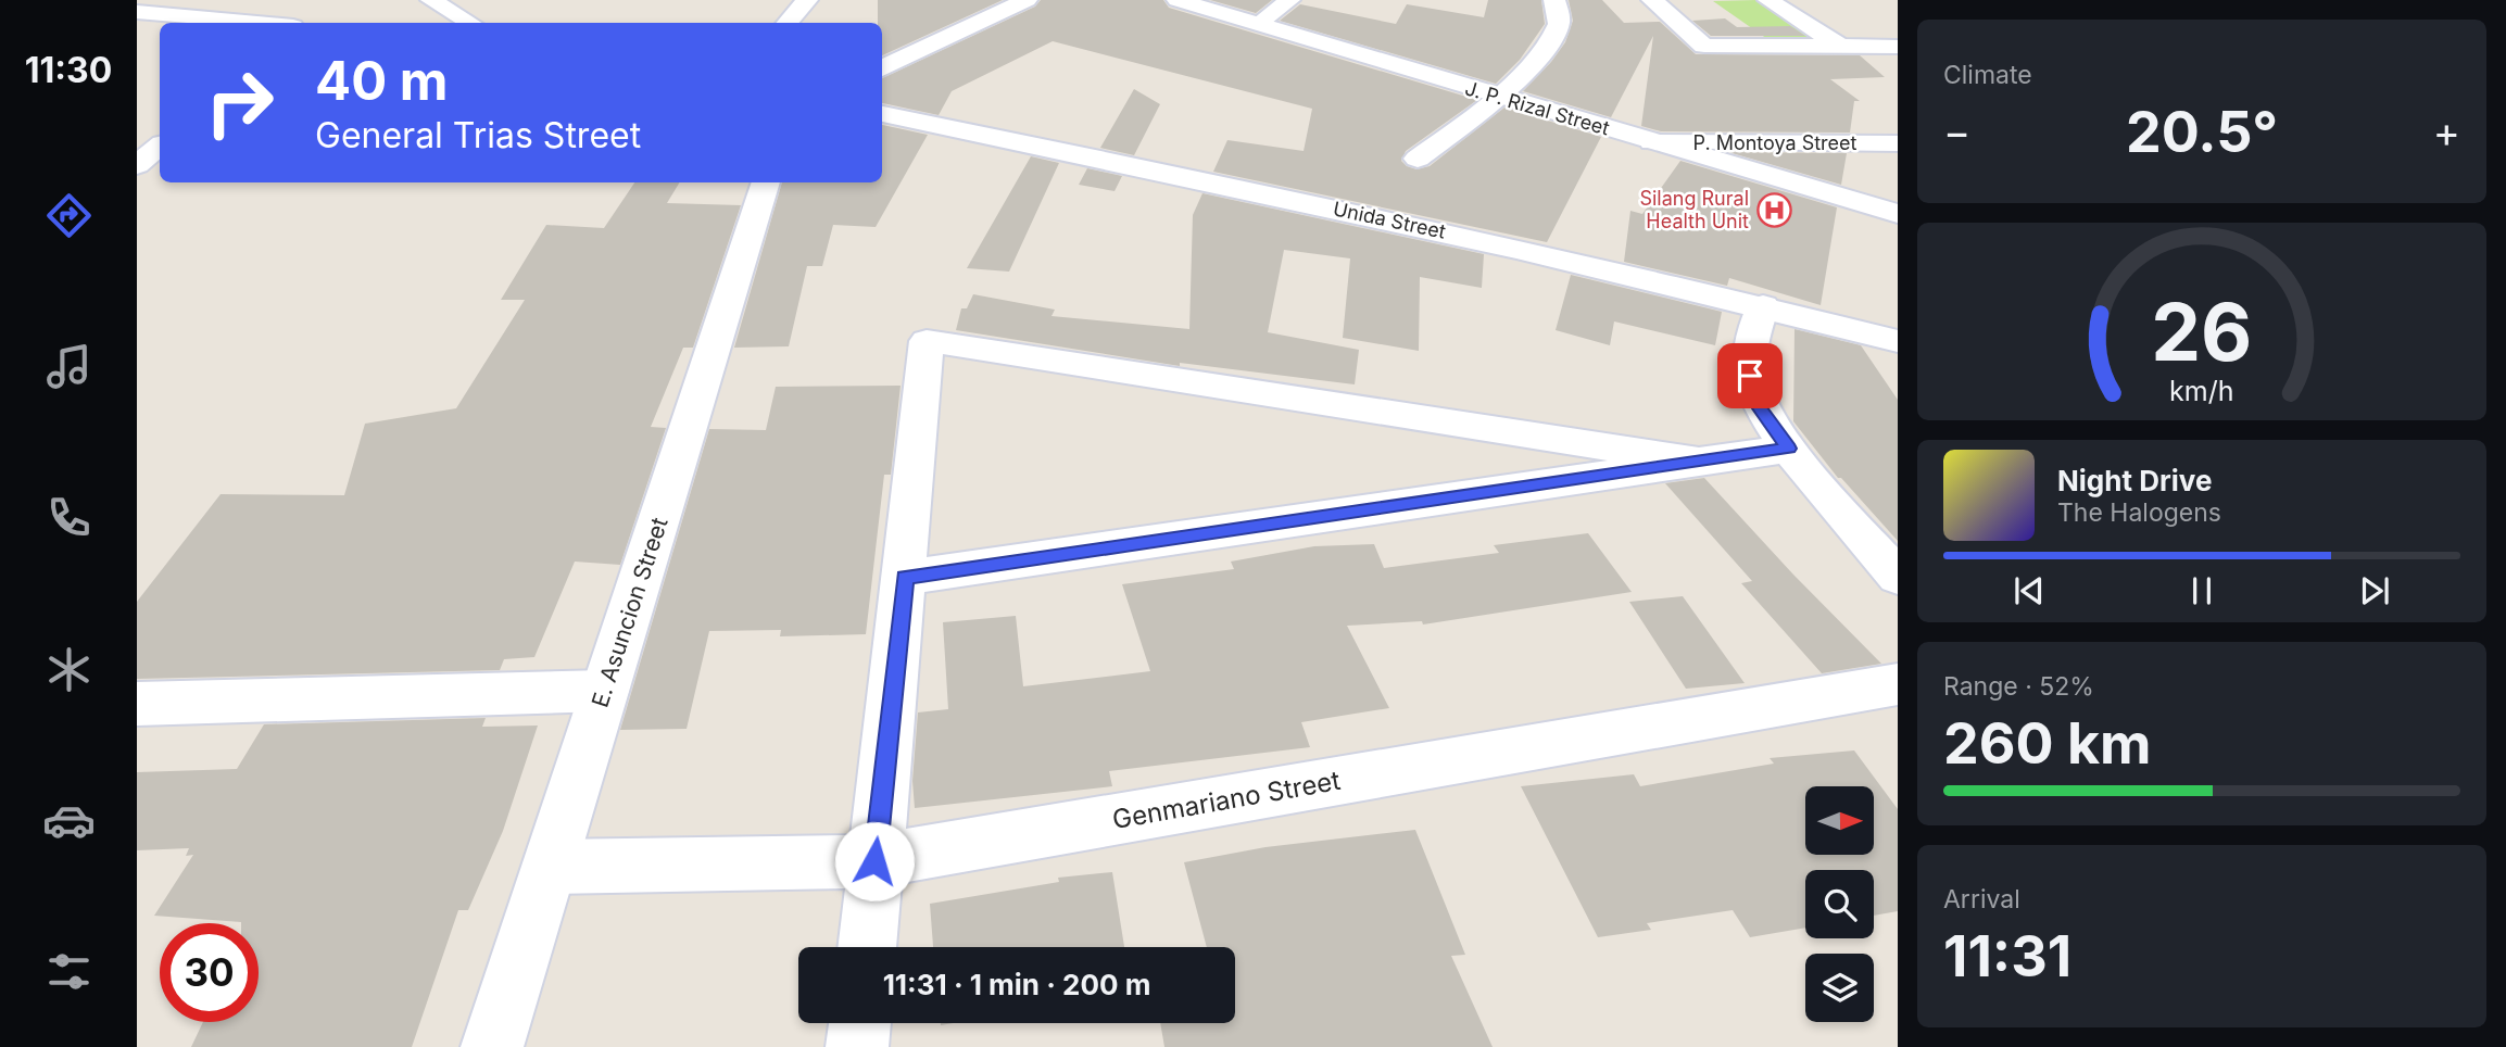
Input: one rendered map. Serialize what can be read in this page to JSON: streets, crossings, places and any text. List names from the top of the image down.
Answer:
{
  "streets": {
    "street": [
      "J. P. Rizal Street",
      "P. Montoya Street",
      "Unida Street",
      "E. Asuncion Street",
      "Genmariano Street"
    ]
  },
  "crossings": [
    ["J. P. Rizal Street", "P. Montoya Street"],
    ["E. Asuncion Street", "Genmariano Street"]
  ],
  "places": {
    "hospital": ["Silang Rural Health Unit"]
  },
  "north": "right",
  "page": {
    "tabs": "11:30",
    "tile": [
      "Climate",
      ["Range · 52%", "260 km"],
      ["Arrival", "11:31"]
    ],
    "turn": ["40 m", "General Trias Street"],
    "heat": ["−", "20.5°", "+"],
    "song": ["Night Drive", "The Halogens"],
    "limit": "30",
    "trip": "11:31 · 1 min · 200 m",
    "gauge": ["26", "km/h"]
  }
}
